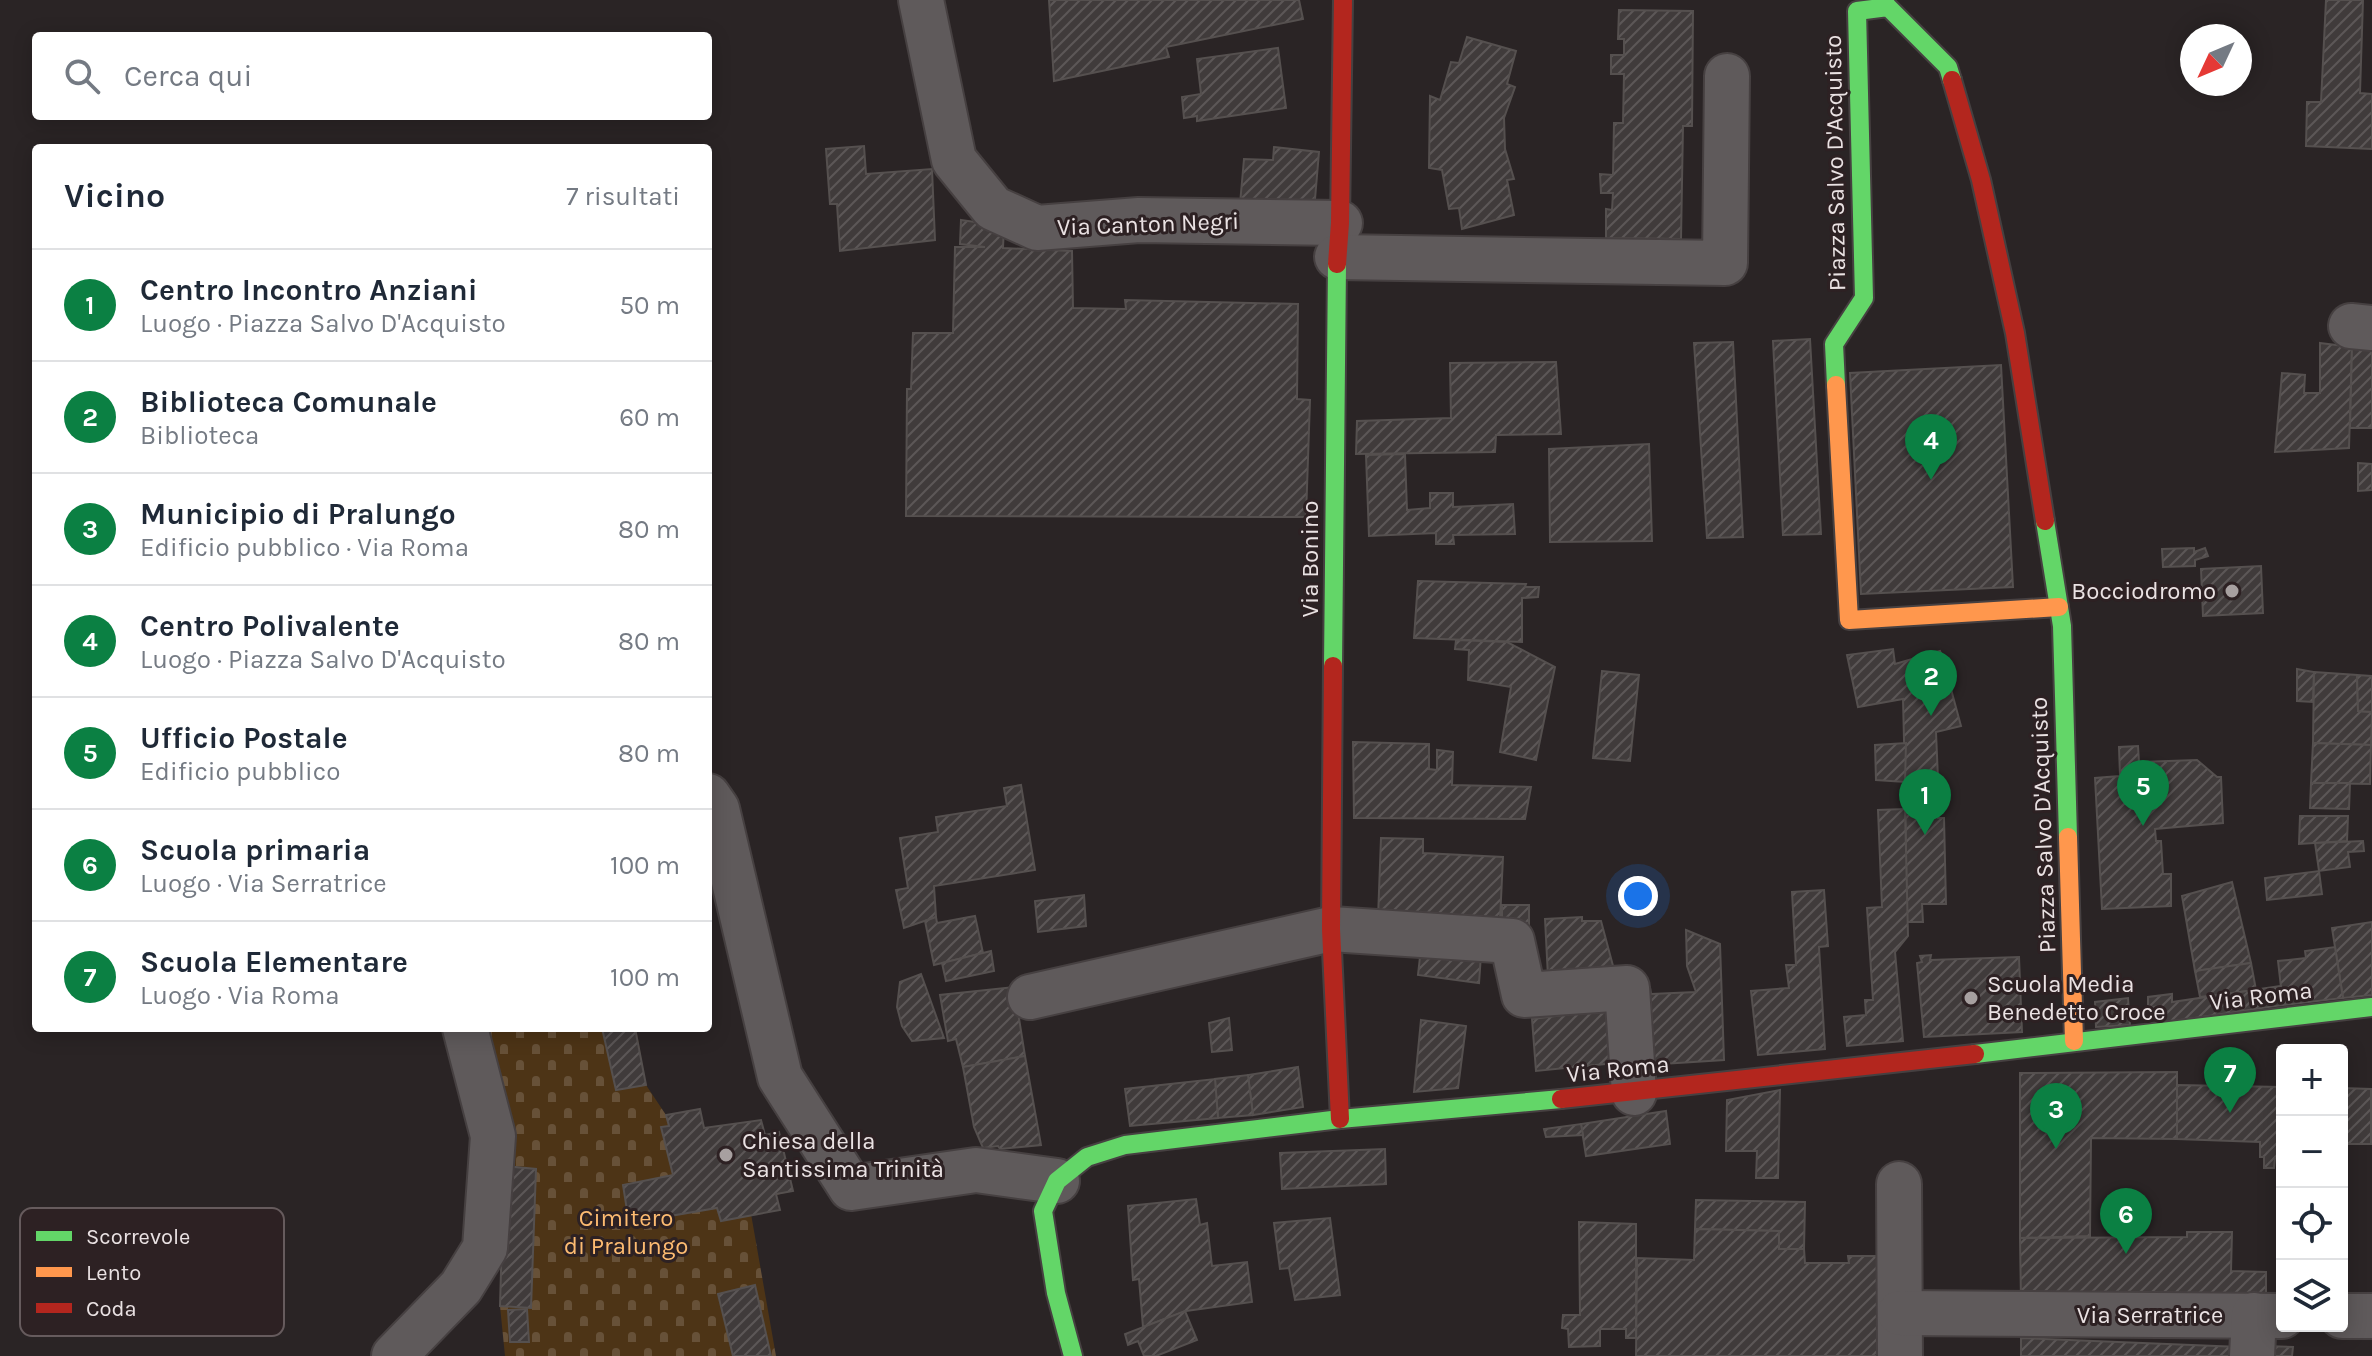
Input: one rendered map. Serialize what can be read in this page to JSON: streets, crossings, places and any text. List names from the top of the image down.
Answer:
{
  "streets": {
    "street": [
      "Piazza Salvo D'Acquisto",
      "Via Canton Negri",
      "Via Bonino",
      "Via Roma",
      "Via Serratrice"
    ]
  },
  "crossings": [
    ["Piazza Salvo D'Acquisto", "Via Roma"],
    ["Via Canton Negri", "Via Bonino"],
    ["Via Bonino", "Via Roma"]
  ],
  "parks": ["Cimitero di Pralungo"],
  "places": ["Bocciodromo", "Scuola Media Benedetto Croce", "Chiesa della Santissima Trinità"],
  "legend": ["Scorrevole", "Lento", "Coda"],
  "north": "bottom left",
  "page": {
    "search": "Cerca qui",
    "heading": ["Vicino", "7 risultati"],
    "list": [
      {
        "mark": "1",
        "name": "Centro Incontro Anziani",
        "note": "Luogo · Piazza Salvo D'Acquisto",
        "value": "50 m"
      },
      {
        "mark": "2",
        "name": "Biblioteca Comunale",
        "note": "Biblioteca",
        "value": "60 m"
      },
      {
        "mark": "3",
        "name": "Municipio di Pralungo",
        "note": "Edificio pubblico · Via Roma",
        "value": "80 m"
      },
      {
        "mark": "4",
        "name": "Centro Polivalente",
        "note": "Luogo · Piazza Salvo D'Acquisto",
        "value": "80 m"
      },
      {
        "mark": "5",
        "name": "Ufficio Postale",
        "note": "Edificio pubblico",
        "value": "80 m"
      },
      {
        "mark": "6",
        "name": "Scuola primaria",
        "note": "Luogo · Via Serratrice",
        "value": "100 m"
      },
      {
        "mark": "7",
        "name": "Scuola Elementare",
        "note": "Luogo · Via Roma",
        "value": "100 m"
      }
    ],
    "pins": [
      "4",
      "2",
      "5",
      "1",
      "7",
      "3",
      "6"
    ],
    "map_buttons": ["+", "−"]
  }
}
